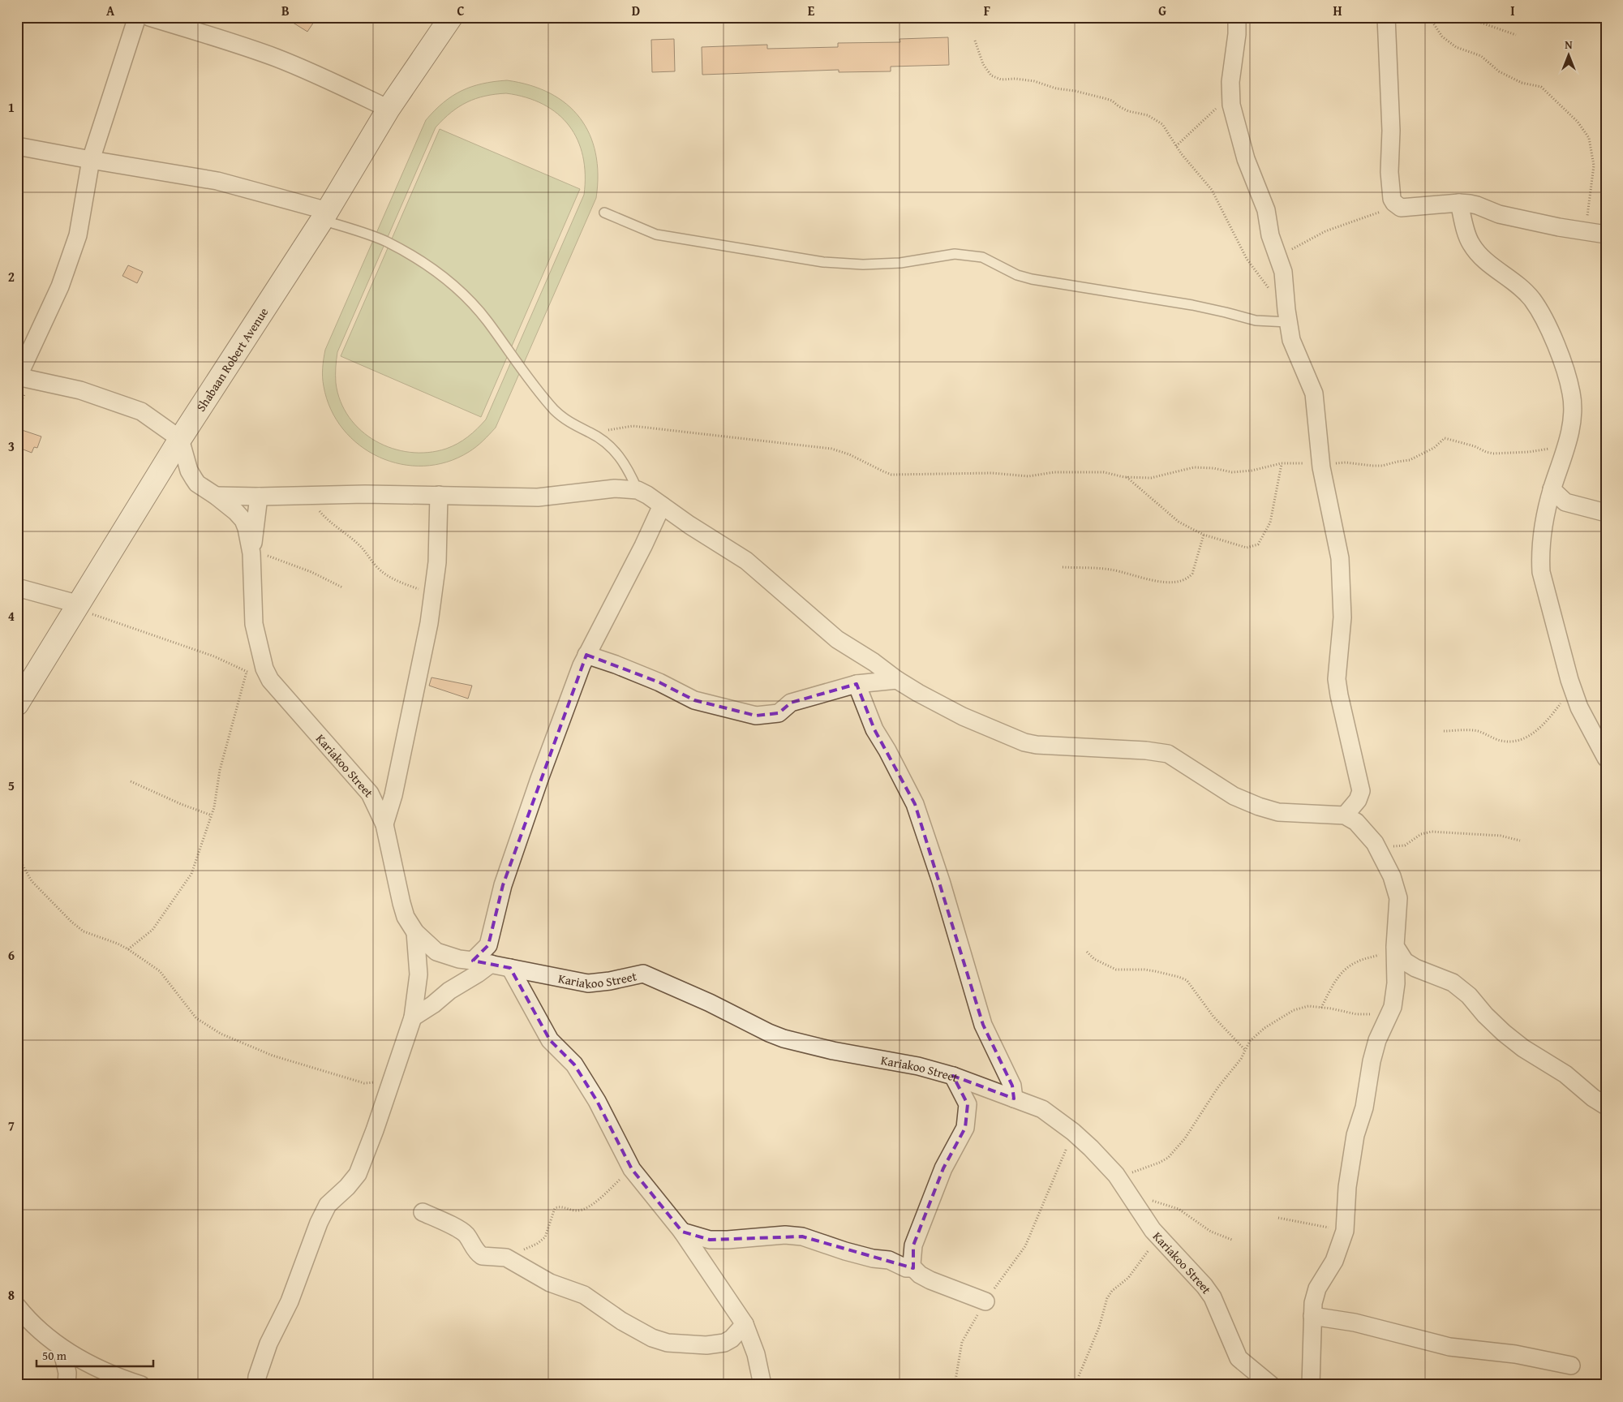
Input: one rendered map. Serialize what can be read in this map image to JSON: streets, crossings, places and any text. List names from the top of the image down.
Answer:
{
  "streets": {
    "street": ["Shabaan Robert Avenue", "Kariakoo Street"]
  },
  "crossings": [
    ["Shabaan Robert Avenue", "Kariakoo Street"]
  ],
  "scale_bar": "50 m",
  "north": "top",
  "grid": {
    "columns": [
      "A",
      "B",
      "C",
      "D",
      "E",
      "F",
      "G",
      "H",
      "I"
    ],
    "rows": [
      "1",
      "2",
      "3",
      "4",
      "5",
      "6",
      "7",
      "8"
    ]
  }
}
